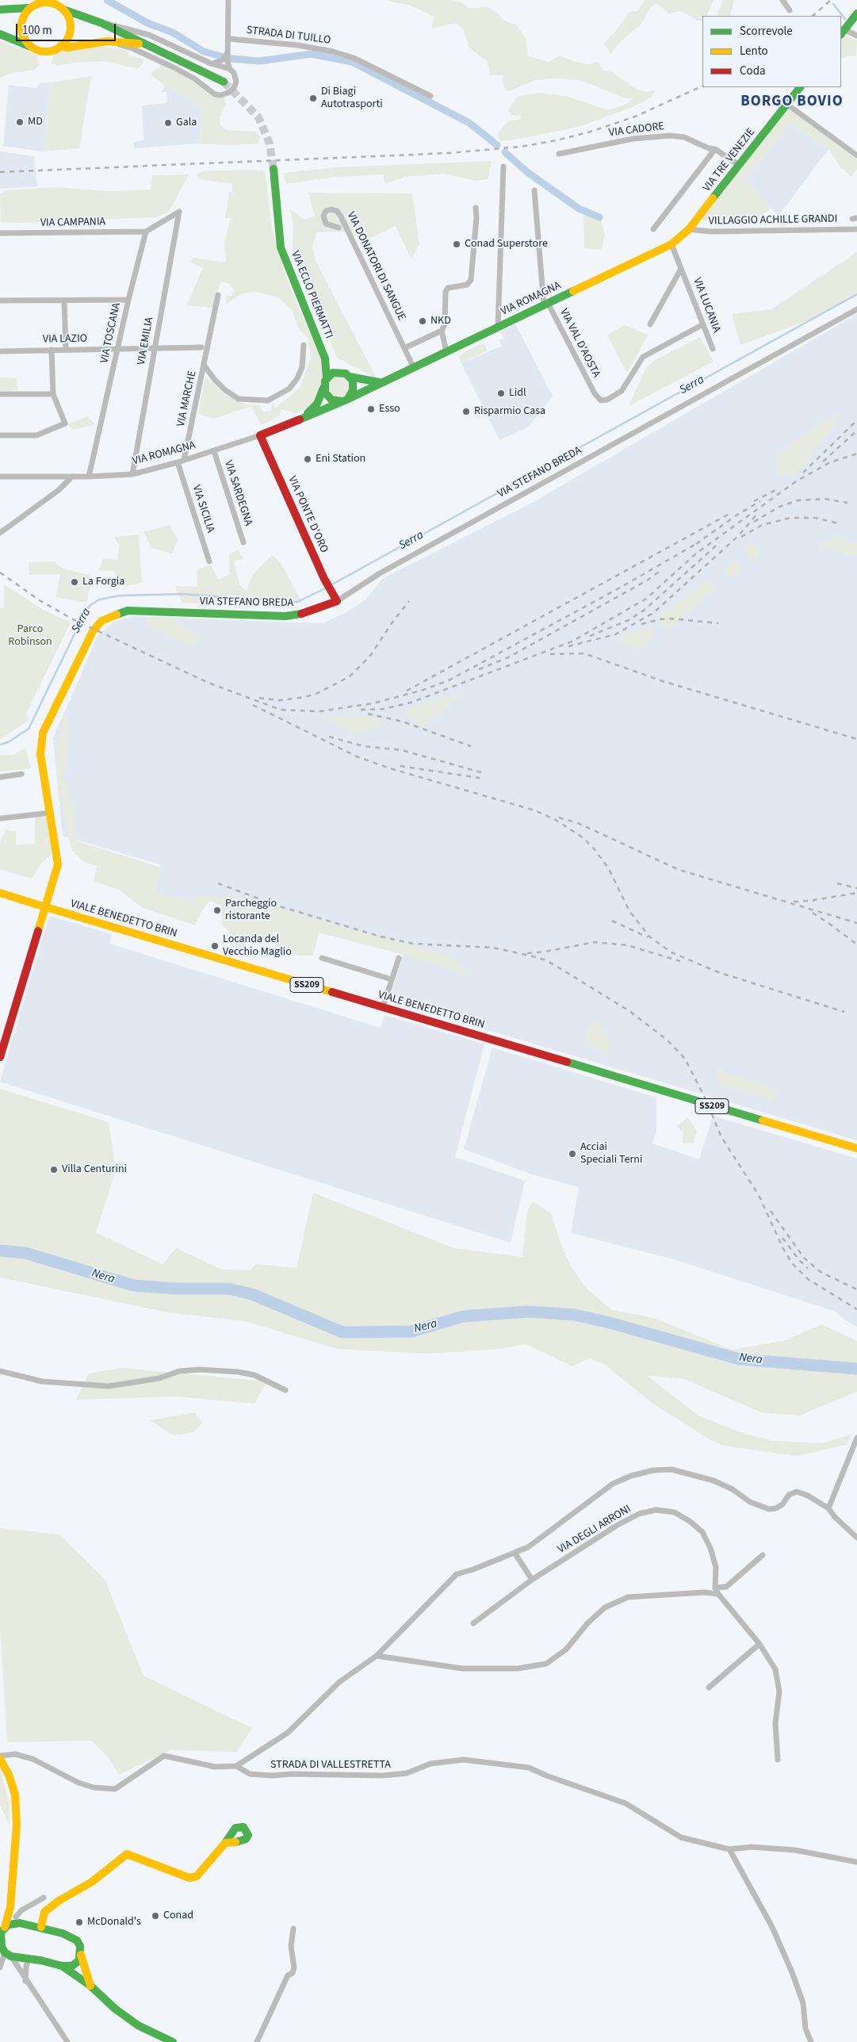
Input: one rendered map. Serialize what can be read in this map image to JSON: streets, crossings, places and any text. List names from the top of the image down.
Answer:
{
  "streets": {
    "main road": [
      "VIA TRE VENEZIE",
      "VIA ECLO PIERMATTI",
      "VIA ROMAGNA",
      "VIA STEFANO BREDA",
      "VIA PONTE D'ORO",
      "VIALE BENEDETTO BRIN",
      "SS209"
    ],
    "street": [
      "STRADA DI TUILLO",
      "VIA CADORE",
      "VILLAGGIO ACHILLE GRANDI",
      "VIA CAMPANIA",
      "VIA DONATORI DI SANGUE",
      "VIA LUCANIA",
      "VIA TOSCANA",
      "VIA LAZIO",
      "VIA EMILIA",
      "VIA VAL D'AOSTA",
      "VIA MARCHE",
      "VIA SARDEGNA",
      "VIA SICILIA",
      "VIA DEGLI ARRONI",
      "STRADA DI VALLESTRETTA"
    ]
  },
  "crossings": [
    ["VIA CADORE", "VIA TRE VENEZIE"],
    ["VIA TRE VENEZIE", "VILLAGGIO ACHILLE GRANDI"],
    ["VIA TRE VENEZIE", "VIA ROMAGNA"],
    ["VILLAGGIO ACHILLE GRANDI", "VIA ROMAGNA"],
    ["VIA CAMPANIA", "VIA TOSCANA"],
    ["VIA CAMPANIA", "VIA EMILIA"],
    ["VIA DONATORI DI SANGUE", "VIA ROMAGNA"],
    ["VIA ECLO PIERMATTI", "VIA ROMAGNA"],
    ["VIA ROMAGNA", "VIA LUCANIA"],
    ["VIA ROMAGNA", "VIA TOSCANA"],
    ["VIA ROMAGNA", "VIA EMILIA"],
    ["VIA ROMAGNA", "VIA VAL D'AOSTA"],
    ["VIA ROMAGNA", "VIA MARCHE"],
    ["VIA ROMAGNA", "VIA SARDEGNA"],
    ["VIA ROMAGNA", "VIA SICILIA"],
    ["VIA ROMAGNA", "VIA PONTE D'ORO"],
    ["VIA LUCANIA", "VIA VAL D'AOSTA"],
    ["VIA TOSCANA", "VIA LAZIO"],
    ["VIA TOSCANA", "VIA EMILIA"],
    ["VIA LAZIO", "VIA EMILIA"],
    ["VIA STEFANO BREDA", "VIA PONTE D'ORO"],
    ["VIA STEFANO BREDA", "VIALE BENEDETTO BRIN"]
  ],
  "districts": ["BORGO BOVIO"],
  "water": ["Serra", "Nera"],
  "parks": ["Parco Robinson"],
  "places": [
    "Di Biagi Autotrasporti",
    "MD",
    "Gala",
    "Conad Superstore",
    "NKD",
    "Lidl",
    "Esso",
    "Risparmio Casa",
    "Eni Station",
    "La Forgia",
    "Parcheggio ristorante",
    "Locanda del Vecchio Maglio",
    "Acciai Speciali Terni",
    "Villa Centurini",
    "Conad",
    "McDonald's"
  ],
  "legend": ["Scorrevole", "Lento", "Coda"],
  "scale_bar": "100 m"
}
